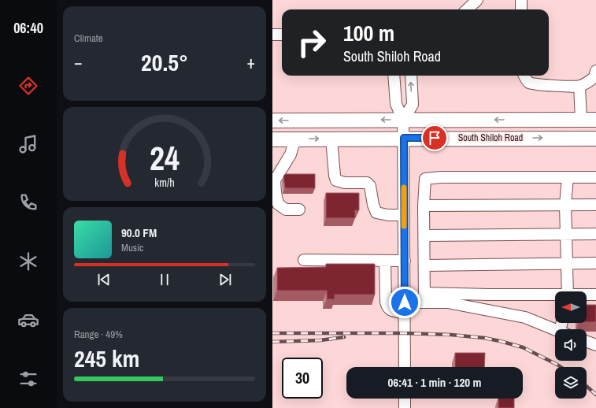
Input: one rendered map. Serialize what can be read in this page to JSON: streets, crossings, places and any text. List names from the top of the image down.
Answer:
{
  "streets": {
    "main road": ["South Shiloh Road"]
  },
  "north": "left",
  "page": {
    "tabs": "06:40",
    "tile": [
      "Climate",
      ["Range · 49%", "245 km"]
    ],
    "turn": ["100 m", "South Shiloh Road"],
    "heat": ["−", "20.5°", "+"],
    "song": ["90.0 FM", "Music"],
    "limit": "30",
    "trip": "06:41 · 1 min · 120 m",
    "gauge": ["24", "km/h"]
  }
}
